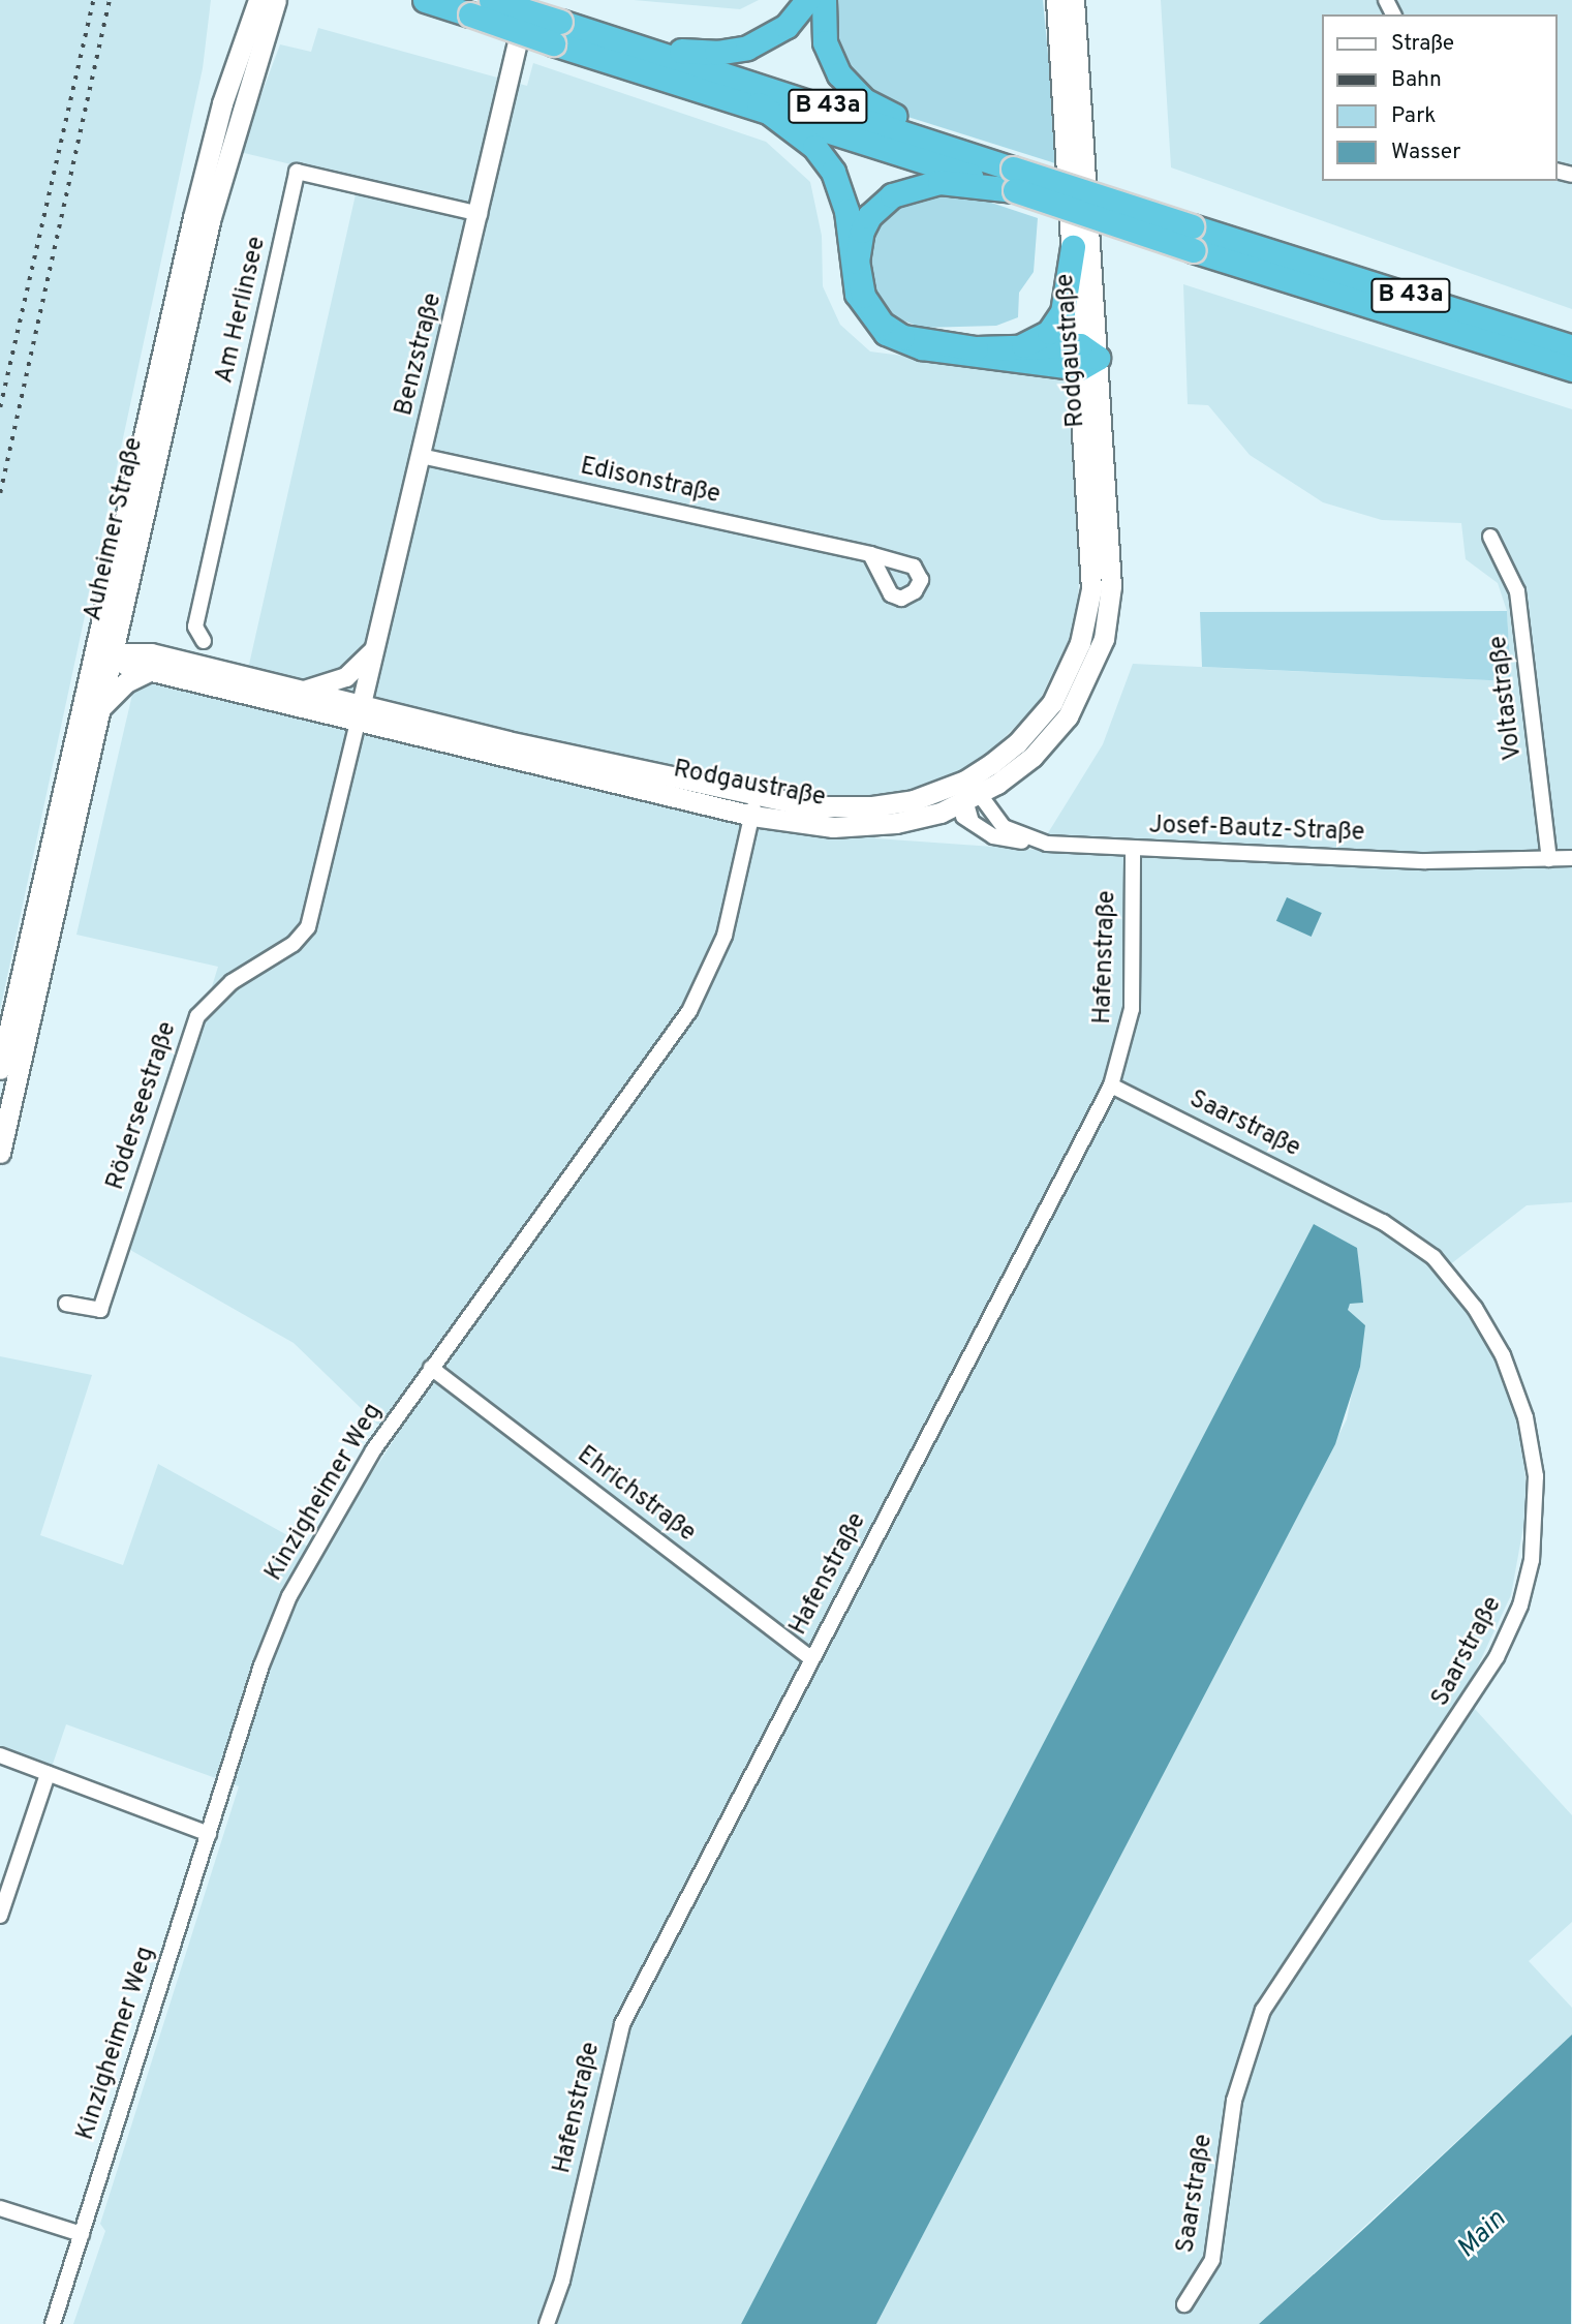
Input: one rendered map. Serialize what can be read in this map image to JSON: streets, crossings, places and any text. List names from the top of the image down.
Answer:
{
  "streets": {
    "highway": ["B 43a"],
    "main road": ["Rodgaustraße", "Auheimer Straße"],
    "street": [
      "Am Herlinsee",
      "Benzstraße",
      "Edisonstraße",
      "Voltastraße",
      "Josef-Bautz-Straße",
      "Hafenstraße",
      "Röderseestraße",
      "Saarstraße",
      "Kinzigheimer Weg",
      "Ehrichstraße"
    ]
  },
  "crossings": [
    ["Am Herlinsee", "Benzstraße"],
    ["Rodgaustraße", "Benzstraße"],
    ["Rodgaustraße", "Auheimer Straße"],
    ["Rodgaustraße", "Josef-Bautz-Straße"],
    ["Rodgaustraße", "Röderseestraße"],
    ["Rodgaustraße", "Kinzigheimer Weg"],
    ["Benzstraße", "Edisonstraße"],
    ["Benzstraße", "Röderseestraße"],
    ["Voltastraße", "Josef-Bautz-Straße"],
    ["Josef-Bautz-Straße", "Hafenstraße"],
    ["Hafenstraße", "Saarstraße"],
    ["Hafenstraße", "Ehrichstraße"],
    ["Kinzigheimer Weg", "Ehrichstraße"]
  ],
  "water": ["Main"],
  "legend": [
    "Straße",
    "Bahn",
    "Park",
    "Wasser"
  ]
}
